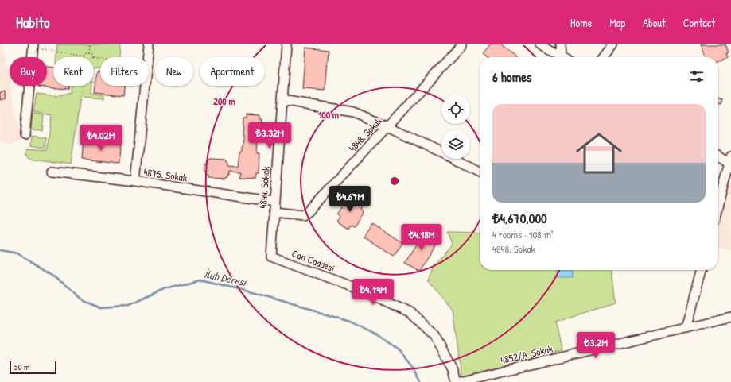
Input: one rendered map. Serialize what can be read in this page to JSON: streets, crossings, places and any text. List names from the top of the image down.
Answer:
{
  "streets": {
    "street": [
      "4848. Sokak",
      "4875. Sokak",
      "4844. Sokak",
      "Can Caddesi",
      "4852/A. Sokak"
    ]
  },
  "crossings": [
    ["4848. Sokak", "4844. Sokak"],
    ["4875. Sokak", "4844. Sokak"],
    ["4844. Sokak", "Can Caddesi"],
    ["Can Caddesi", "4852/A. Sokak"]
  ],
  "water": ["İluh Deresi"],
  "scale_bar": "50 m",
  "page": {
    "header": "Habito",
    "nav": [
      "Home",
      "Map",
      "About",
      "Contact"
    ],
    "chip": [
      "Buy",
      "Rent",
      "Filters",
      "New",
      "Apartment"
    ],
    "heading": "6 homes",
    "list": [
      {
        "name": "₺4,670,000",
        "note": "4 rooms · 108 m² · 4848. Sokak"
      }
    ],
    "price": [
      "₺3.32M",
      "₺4.02M",
      "₺4.67M",
      "₺4.18M",
      "₺4.74M",
      "₺3.2M"
    ],
    "scale": "50 m"
  },
  "rings": ["200 m", "100 m"]
}
